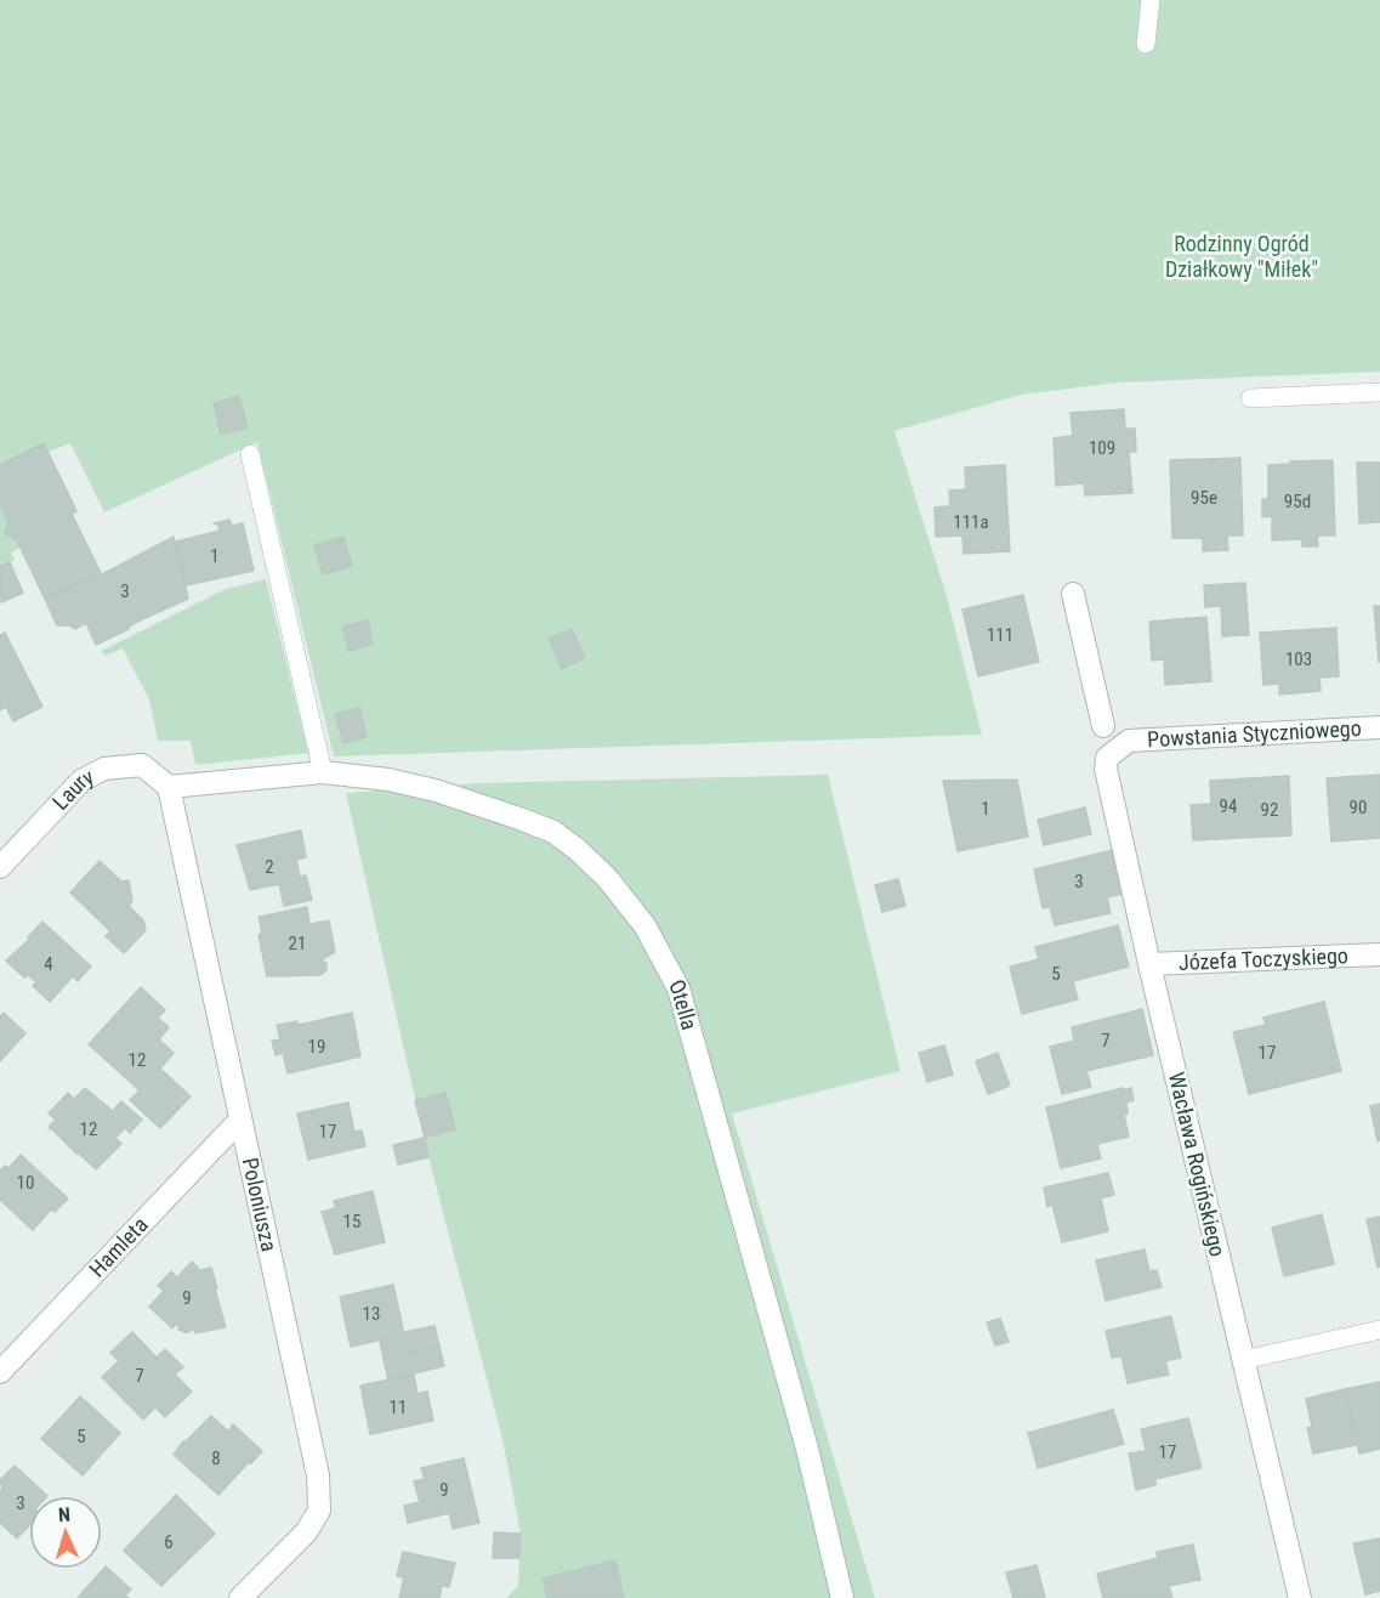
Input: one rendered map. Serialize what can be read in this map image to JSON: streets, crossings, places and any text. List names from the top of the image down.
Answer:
{
  "streets": {
    "street": [
      "Powstania Styczniowego",
      "Laury",
      "Józefa Toczyskiego",
      "Otella",
      "Wacława Rogińskiego",
      "Poloniusza",
      "Hamleta"
    ]
  },
  "crossings": [
    ["Powstania Styczniowego", "Wacława Rogińskiego"],
    ["Laury", "Otella"],
    ["Laury", "Poloniusza"],
    ["Józefa Toczyskiego", "Wacława Rogińskiego"],
    ["Otella", "Poloniusza"],
    ["Poloniusza", "Hamleta"]
  ],
  "parks": ["Rodzinny Ogród Działkowy \"Miłek\""],
  "house_numbers": [
    "109",
    "95e",
    "95d",
    "111a",
    "1",
    "3",
    "111",
    "103",
    "94",
    "90",
    "1",
    "92",
    "2",
    "3",
    "21",
    "4",
    "5",
    "7",
    "19",
    "17",
    "12",
    "12",
    "17",
    "10",
    "15",
    "9",
    "13",
    "7",
    "11",
    "5",
    "17",
    "8",
    "9",
    "3",
    "6"
  ],
  "north": "top"
}
